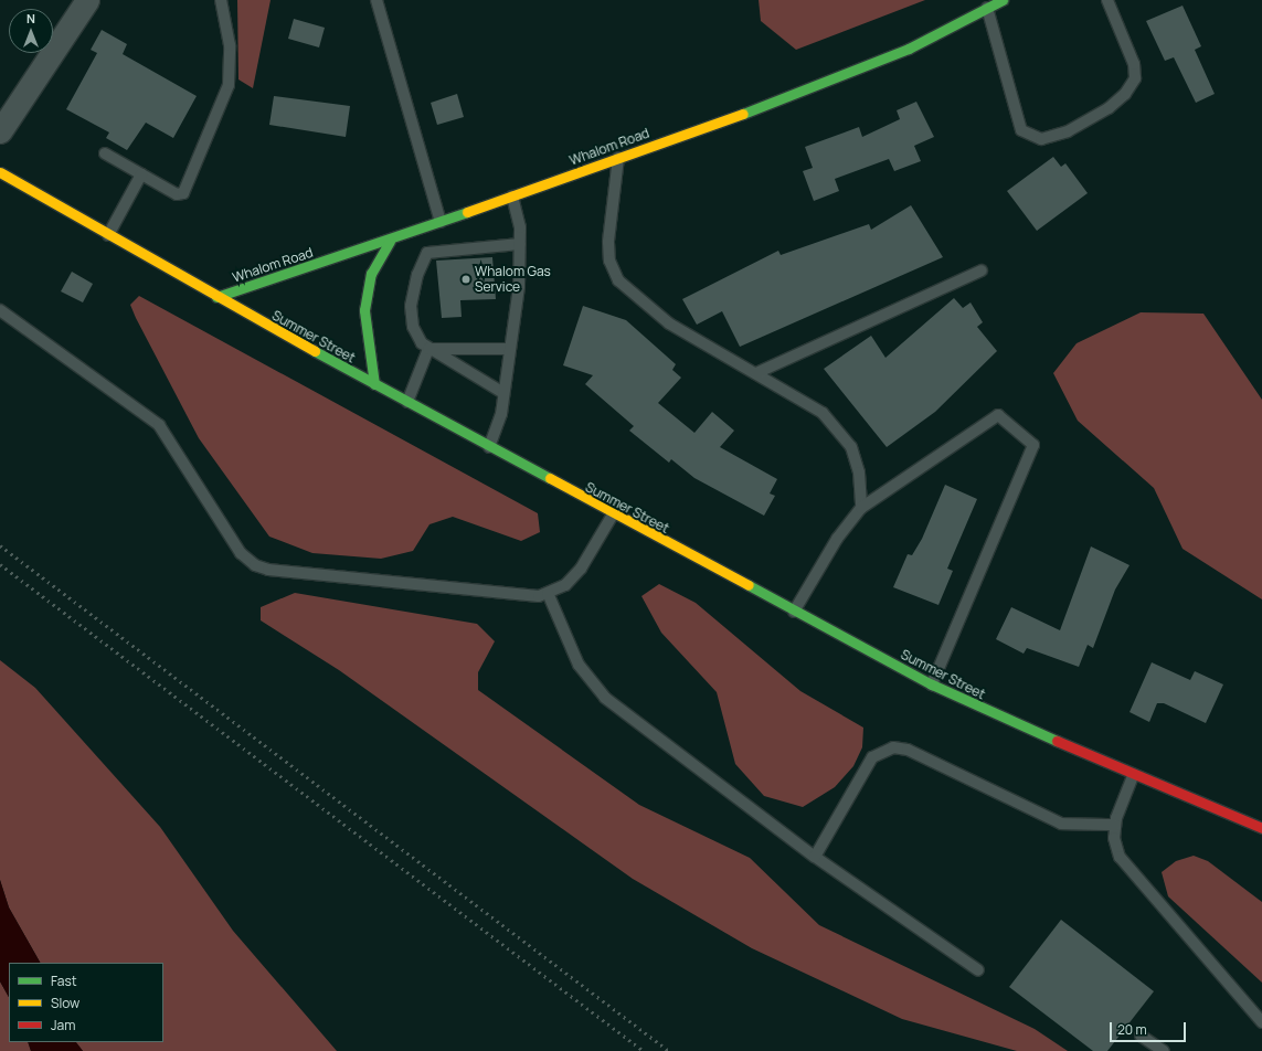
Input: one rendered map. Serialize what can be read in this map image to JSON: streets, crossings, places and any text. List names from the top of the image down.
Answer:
{
  "streets": {
    "main road": ["Whalom Road", "Summer Street"]
  },
  "crossings": [
    ["Whalom Road", "Summer Street"]
  ],
  "places": ["Whalom Gas Service"],
  "legend": ["Fast", "Slow", "Jam"],
  "scale_bar": "20 m",
  "north": "top"
}
